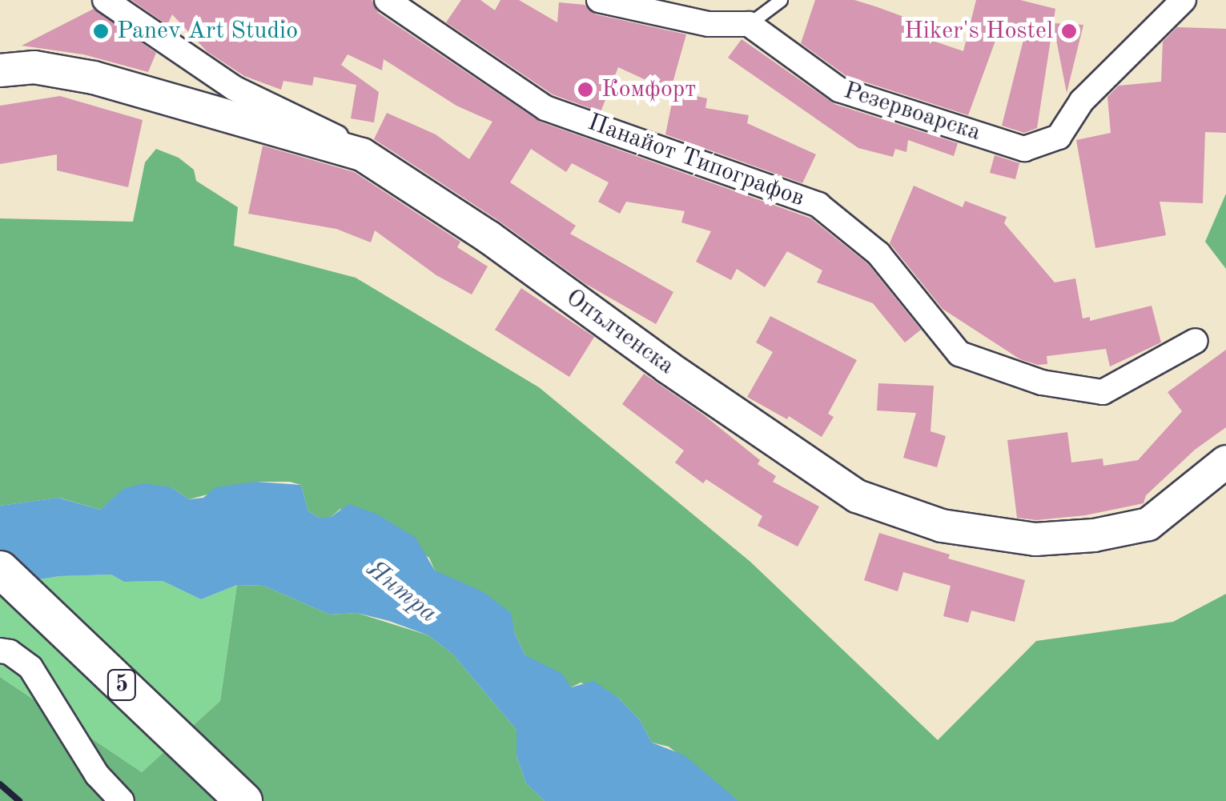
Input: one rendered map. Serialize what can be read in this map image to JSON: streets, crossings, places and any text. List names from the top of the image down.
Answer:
{
  "streets": {
    "main road": ["5"],
    "street": ["Резервоарска", "Панайот Типографов", "Опълченска"]
  },
  "water": ["Янтра"],
  "places": ["Panev Art Studio", "Hiker's Hostel", "Комфорт"]
}
